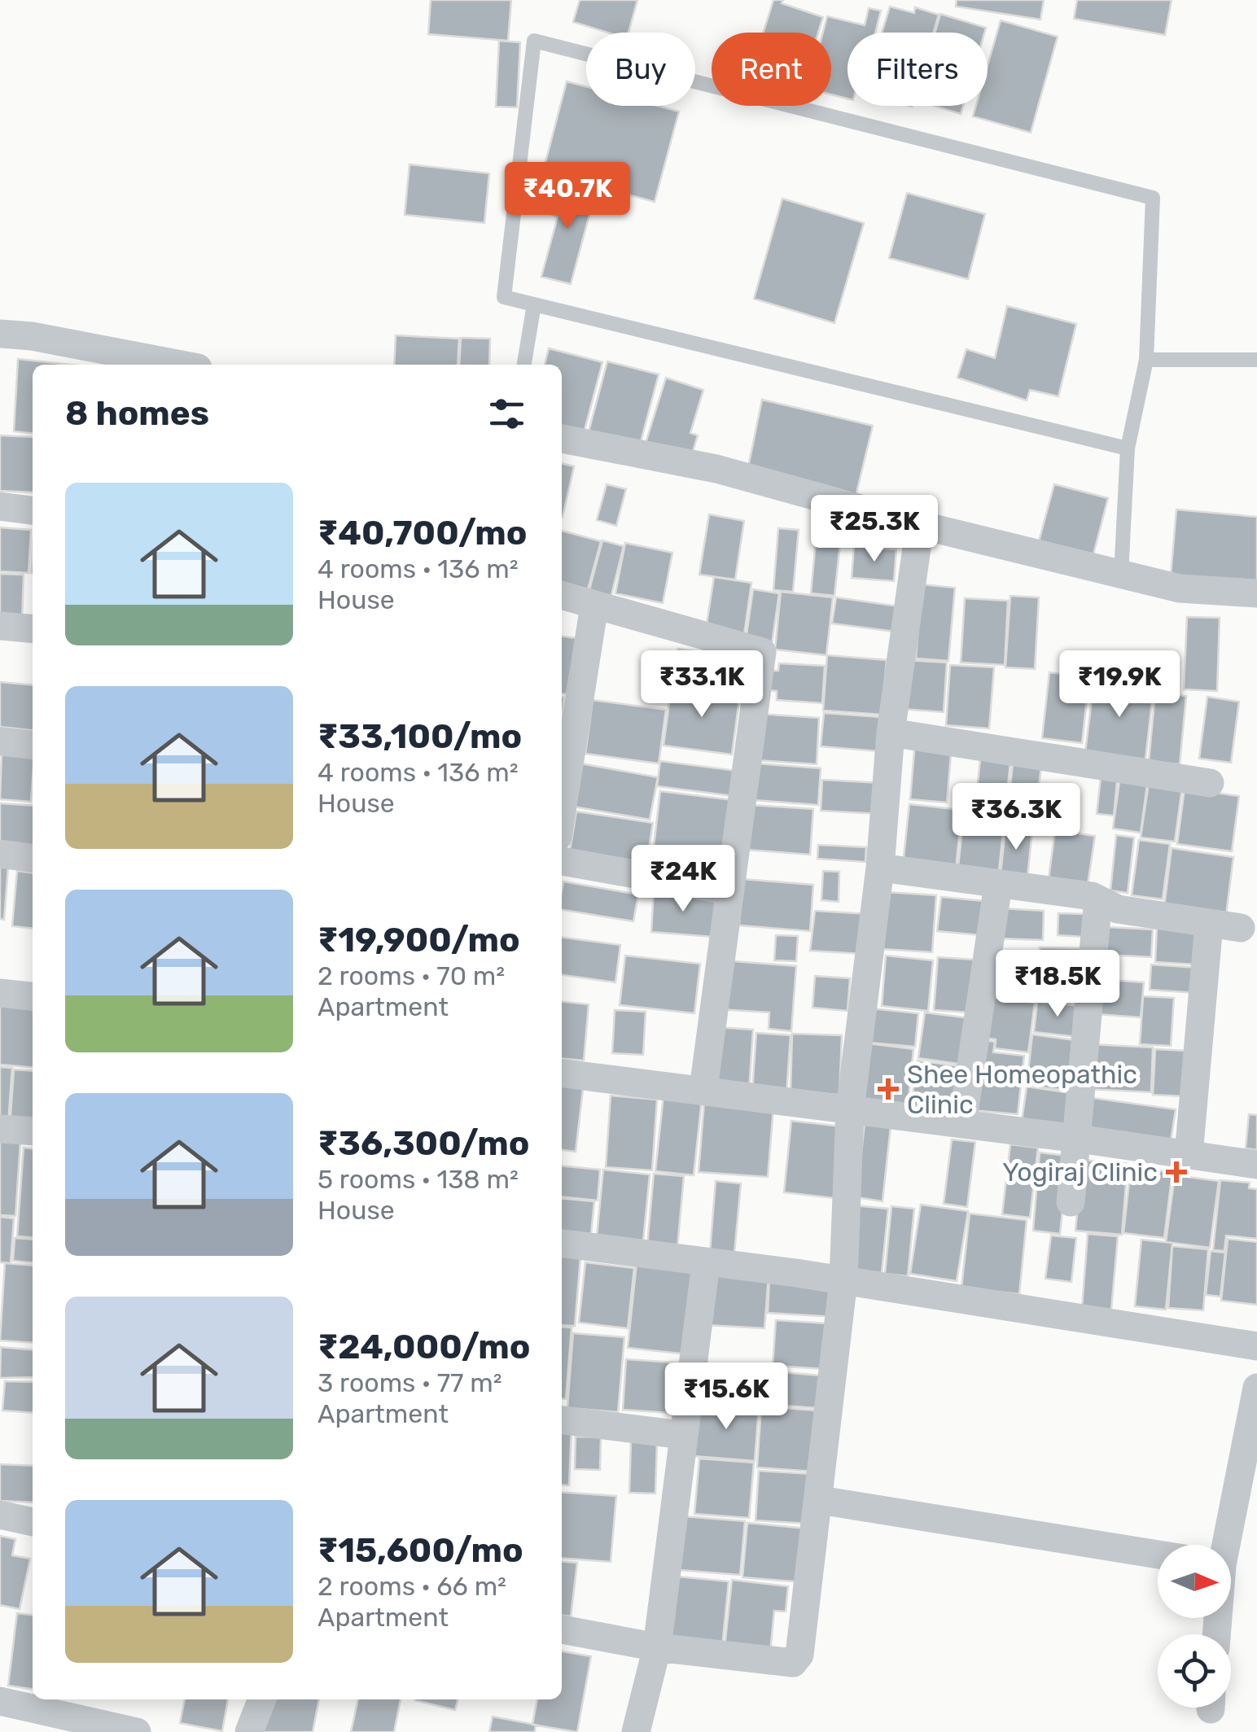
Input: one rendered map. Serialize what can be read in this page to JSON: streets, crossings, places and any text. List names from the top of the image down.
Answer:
{
  "places": {
    "health": ["Shee Homeopathic Clinic", "Yogiraj Clinic"]
  },
  "north": "right",
  "page": {
    "chip": ["Buy", "Rent", "Filters"],
    "price": [
      "₹40.7K",
      "₹25.3K",
      "₹33.1K",
      "₹19.9K",
      "₹36.3K",
      "₹24K",
      "₹18.5K",
      "₹15.6K"
    ],
    "heading": "8 homes",
    "list": [
      {
        "name": "₹40,700/mo",
        "note": "4 rooms · 136 m² · House"
      },
      {
        "name": "₹33,100/mo",
        "note": "4 rooms · 136 m² · House"
      },
      {
        "name": "₹19,900/mo",
        "note": "2 rooms · 70 m² · Apartment"
      },
      {
        "name": "₹36,300/mo",
        "note": "5 rooms · 138 m² · House"
      },
      {
        "name": "₹24,000/mo",
        "note": "3 rooms · 77 m² · Apartment"
      },
      {
        "name": "₹15,600/mo",
        "note": "2 rooms · 66 m² · Apartment"
      }
    ]
  }
}
